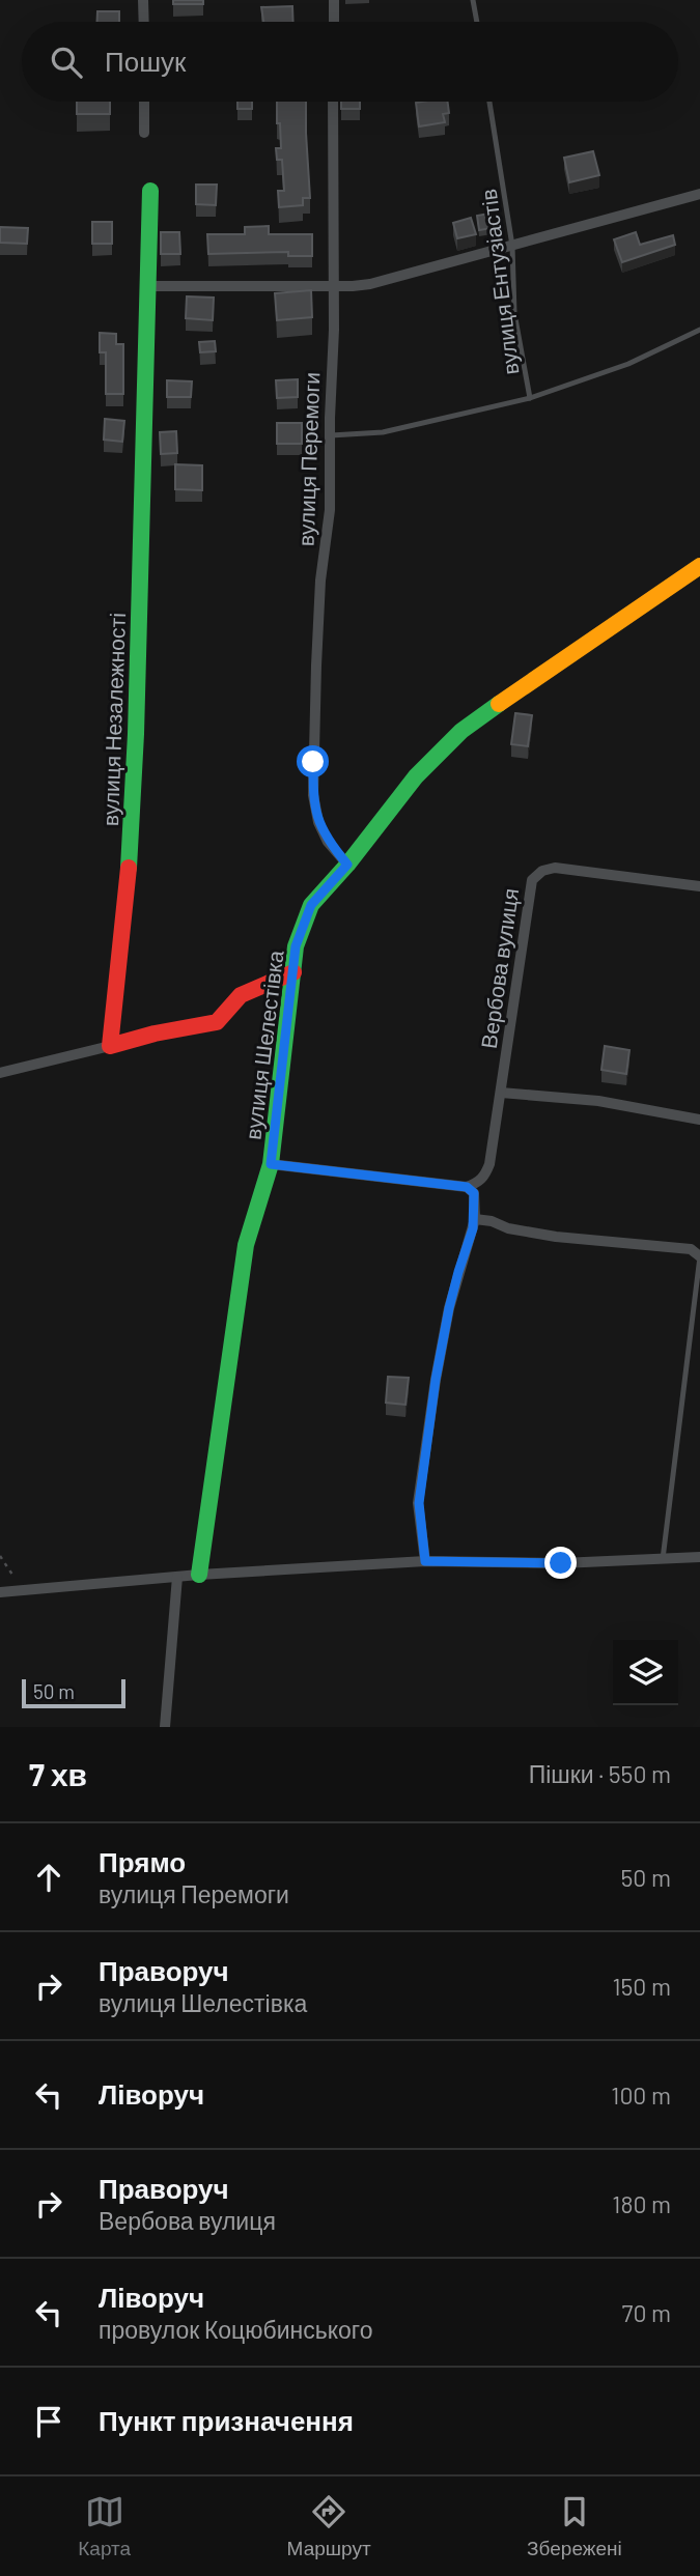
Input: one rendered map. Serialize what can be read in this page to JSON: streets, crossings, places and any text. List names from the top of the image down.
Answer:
{
  "streets": {
    "street": [
      "вулиця Перемоги",
      "вулиця Незалежності",
      "Вербова вулиця",
      "вулиця Шелестівка"
    ],
    "lane": ["вулиця Ентузіастів"]
  },
  "crossings": [
    ["вулиця Ентузіастів", "вулиця Перемоги"],
    ["вулиця Перемоги", "вулиця Шелестівка"]
  ],
  "scale_bar": "50 m",
  "page": {
    "search": "Пошук",
    "scale": "50 m",
    "heading": ["7 хв", "Пішки · 550 m"],
    "list": [
      ["Прямо", "вулиця Перемоги", "50 m"],
      ["Праворуч", "вулиця Шелестівка", "150 m"],
      ["Ліворуч", "100 m"],
      ["Праворуч", "Вербова вулиця", "180 m"],
      ["Ліворуч", "провулок Коцюбинського", "70 m"],
      "Пункт призначення"
    ],
    "nav": ["Карта", "Маршрут", "Збережені"]
  }
}
